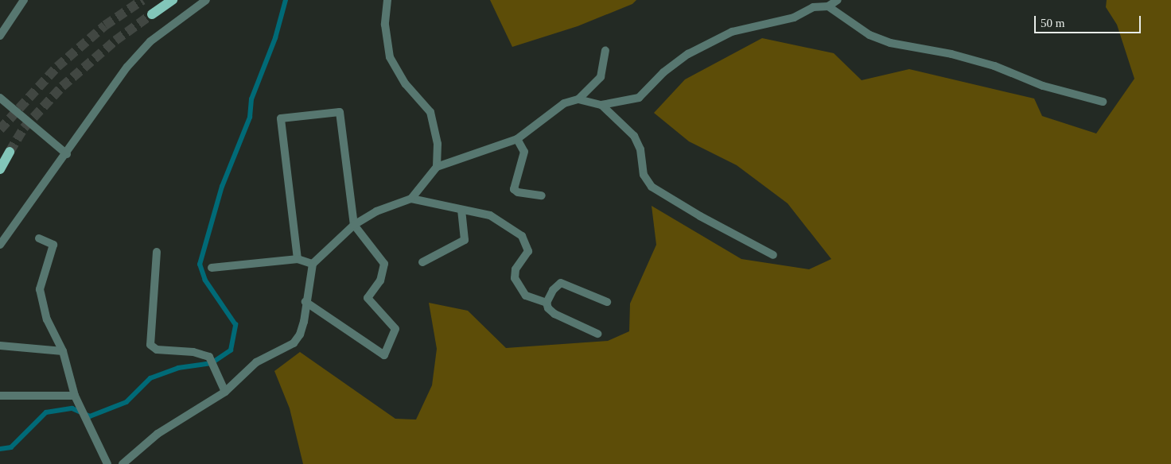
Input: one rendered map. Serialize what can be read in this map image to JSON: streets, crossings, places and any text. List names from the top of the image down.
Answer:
{
  "scale_bar": "50 m"
}
